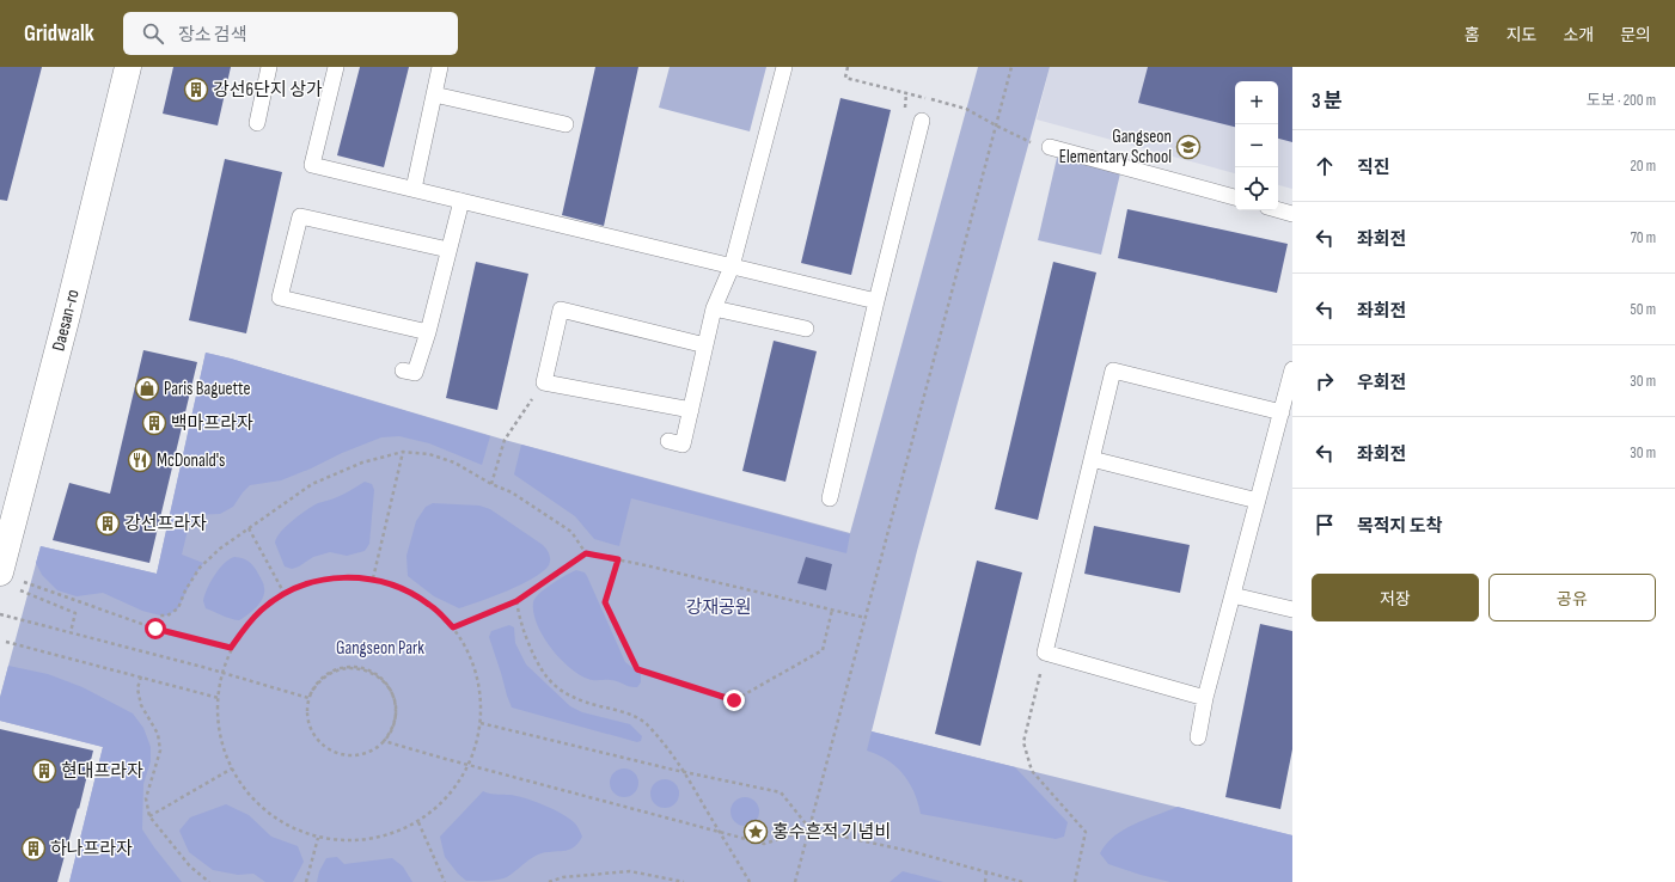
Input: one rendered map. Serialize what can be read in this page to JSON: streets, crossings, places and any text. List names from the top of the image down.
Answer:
{
  "streets": {
    "main road": ["Daesan-ro"]
  },
  "parks": ["강재공원", "Gangseon Park"],
  "places": {
    "building": [
      "강선6단지 상가",
      "백마프라자",
      "강선프라자",
      "현대프라자",
      "하나프라자"
    ],
    "school or university": ["Gangseon Elementary School"],
    "shop": ["Paris Baguette"],
    "restaurant": ["McDonald's"],
    "place": ["홍수흔적 기념비"]
  },
  "page": {
    "header": "Gridwalk",
    "search": "장소 검색",
    "nav": [
      "홈",
      "지도",
      "소개",
      "문의"
    ],
    "heading": ["3 분", "도보 · 200 m"],
    "map_buttons": ["+", "−"],
    "list": [
      ["직진", "20 m"],
      ["좌회전", "70 m"],
      ["좌회전", "50 m"],
      ["우회전", "30 m"],
      ["좌회전", "30 m"],
      "목적지 도착"
    ],
    "buttons": ["저장", "공유"]
  }
}
